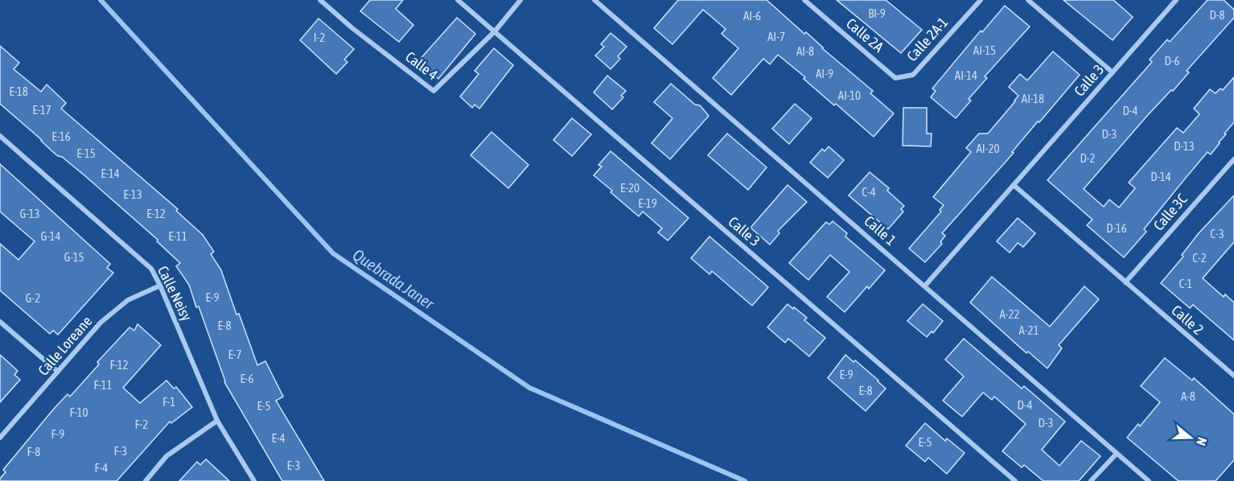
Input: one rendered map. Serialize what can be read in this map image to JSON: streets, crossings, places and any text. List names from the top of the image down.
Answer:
{
  "streets": {
    "street": [
      "Calle 2A",
      "Calle 2A-1",
      "Calle 4",
      "Calle 3",
      "Calle 3C",
      "Calle 1",
      "Calle Neisy",
      "Calle 2",
      "Calle Loreane"
    ]
  },
  "crossings": [
    ["Calle 2A", "Calle 2A-1"],
    ["Calle 4", "Calle 3"],
    ["Calle 3", "Calle 1"],
    ["Calle 3", "Calle 2"],
    ["Calle 3C", "Calle 2"],
    ["Calle Neisy", "Calle Loreane"]
  ],
  "water": ["Quebrada Janer"],
  "house_numbers": [
    "BI-9",
    "D-8",
    "AI-6",
    "AI-7",
    "I-2",
    "AI-15",
    "AI-8",
    "D-6",
    "AI-9",
    "AI-14",
    "E-18",
    "AI-10",
    "AI-18",
    "E-17",
    "D-4",
    "D-3",
    "E-16",
    "D-13",
    "AI-20",
    "E-15",
    "D-2",
    "E-14",
    "D-14",
    "E-20",
    "C-4",
    "E-13",
    "E-19",
    "G-13",
    "E-12",
    "D-16",
    "C-3",
    "G-14",
    "E-11",
    "G-15",
    "C-2",
    "C-1",
    "E-9",
    "G-2",
    "A-22",
    "E-8",
    "A-21",
    "E-7",
    "F-12",
    "E-9",
    "E-6",
    "F-11",
    "E-8",
    "A-8",
    "F-1",
    "D-4",
    "E-5",
    "F-10",
    "D-3",
    "F-2",
    "F-9",
    "E-4",
    "E-5",
    "F-3",
    "F-8",
    "E-3",
    "F-4"
  ],
  "north": "right"
}
